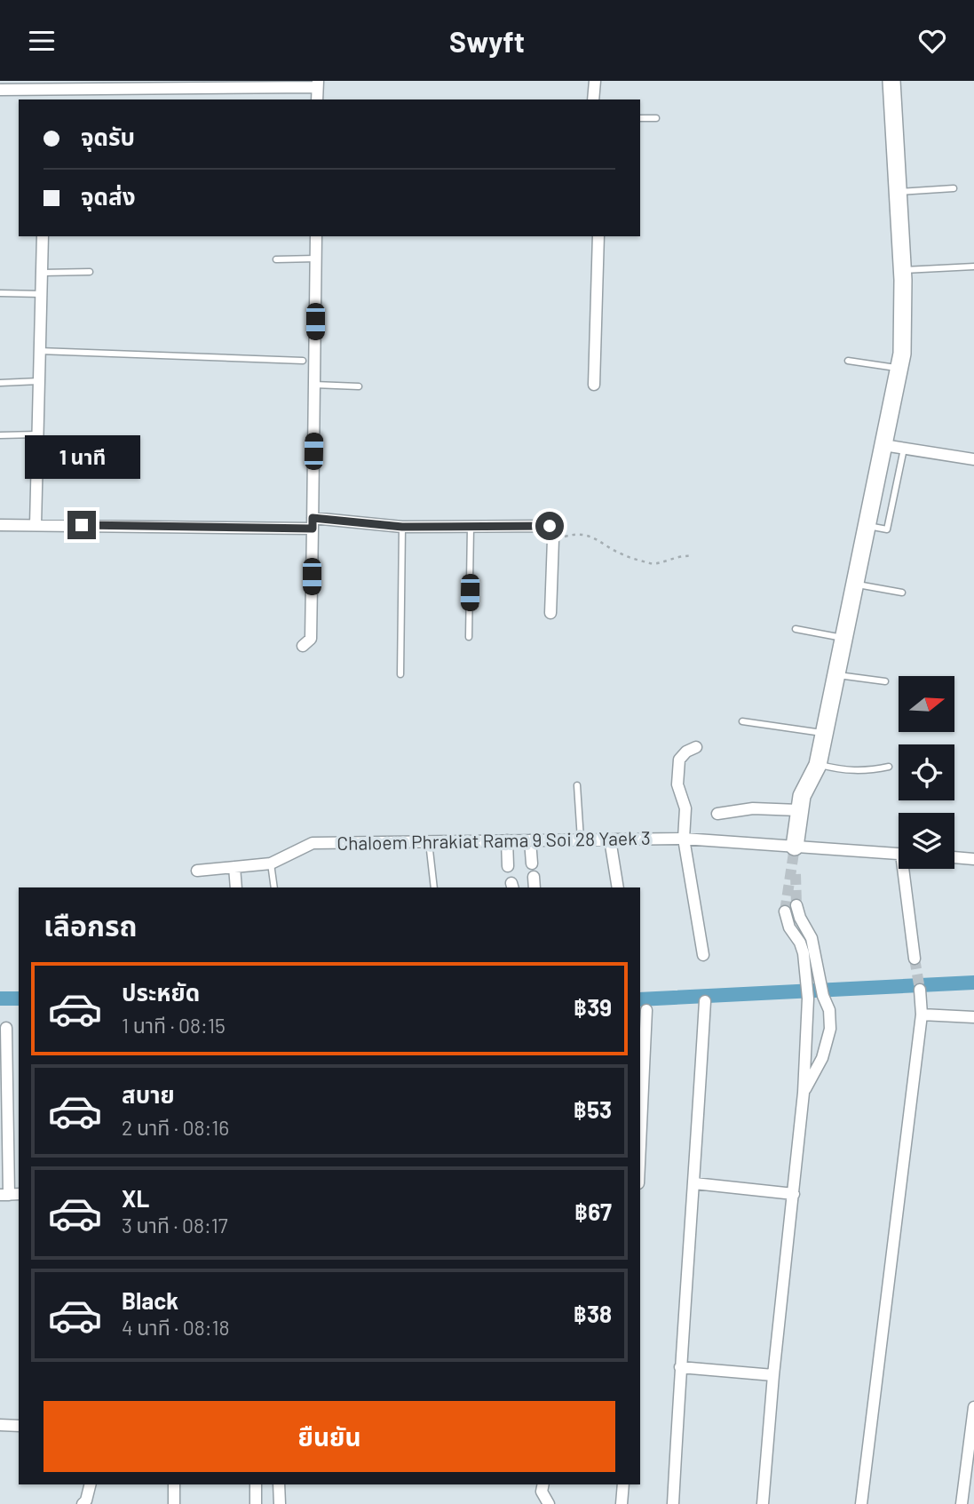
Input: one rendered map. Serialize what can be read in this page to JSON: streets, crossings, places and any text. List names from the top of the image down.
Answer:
{
  "streets": {
    "street": ["Chaloem Phrakiat Rama 9 Soi 28 Yaek 3"]
  },
  "north": "right",
  "page": {
    "header": "Swyft",
    "banner": ["จุดรับ", "จุดส่ง"],
    "bubble": "1 นาที",
    "heading": "เลือกรถ",
    "list": [
      {
        "name": "ประหยัด",
        "note": "1 นาที · 08:15",
        "value": "฿39"
      },
      {
        "name": "สบาย",
        "note": "2 นาที · 08:16",
        "value": "฿53"
      },
      {
        "name": "XL",
        "note": "3 นาที · 08:17",
        "value": "฿67"
      },
      {
        "name": "Black",
        "note": "4 นาที · 08:18",
        "value": "฿38"
      }
    ],
    "buttons": "ยืนยัน"
  }
}
